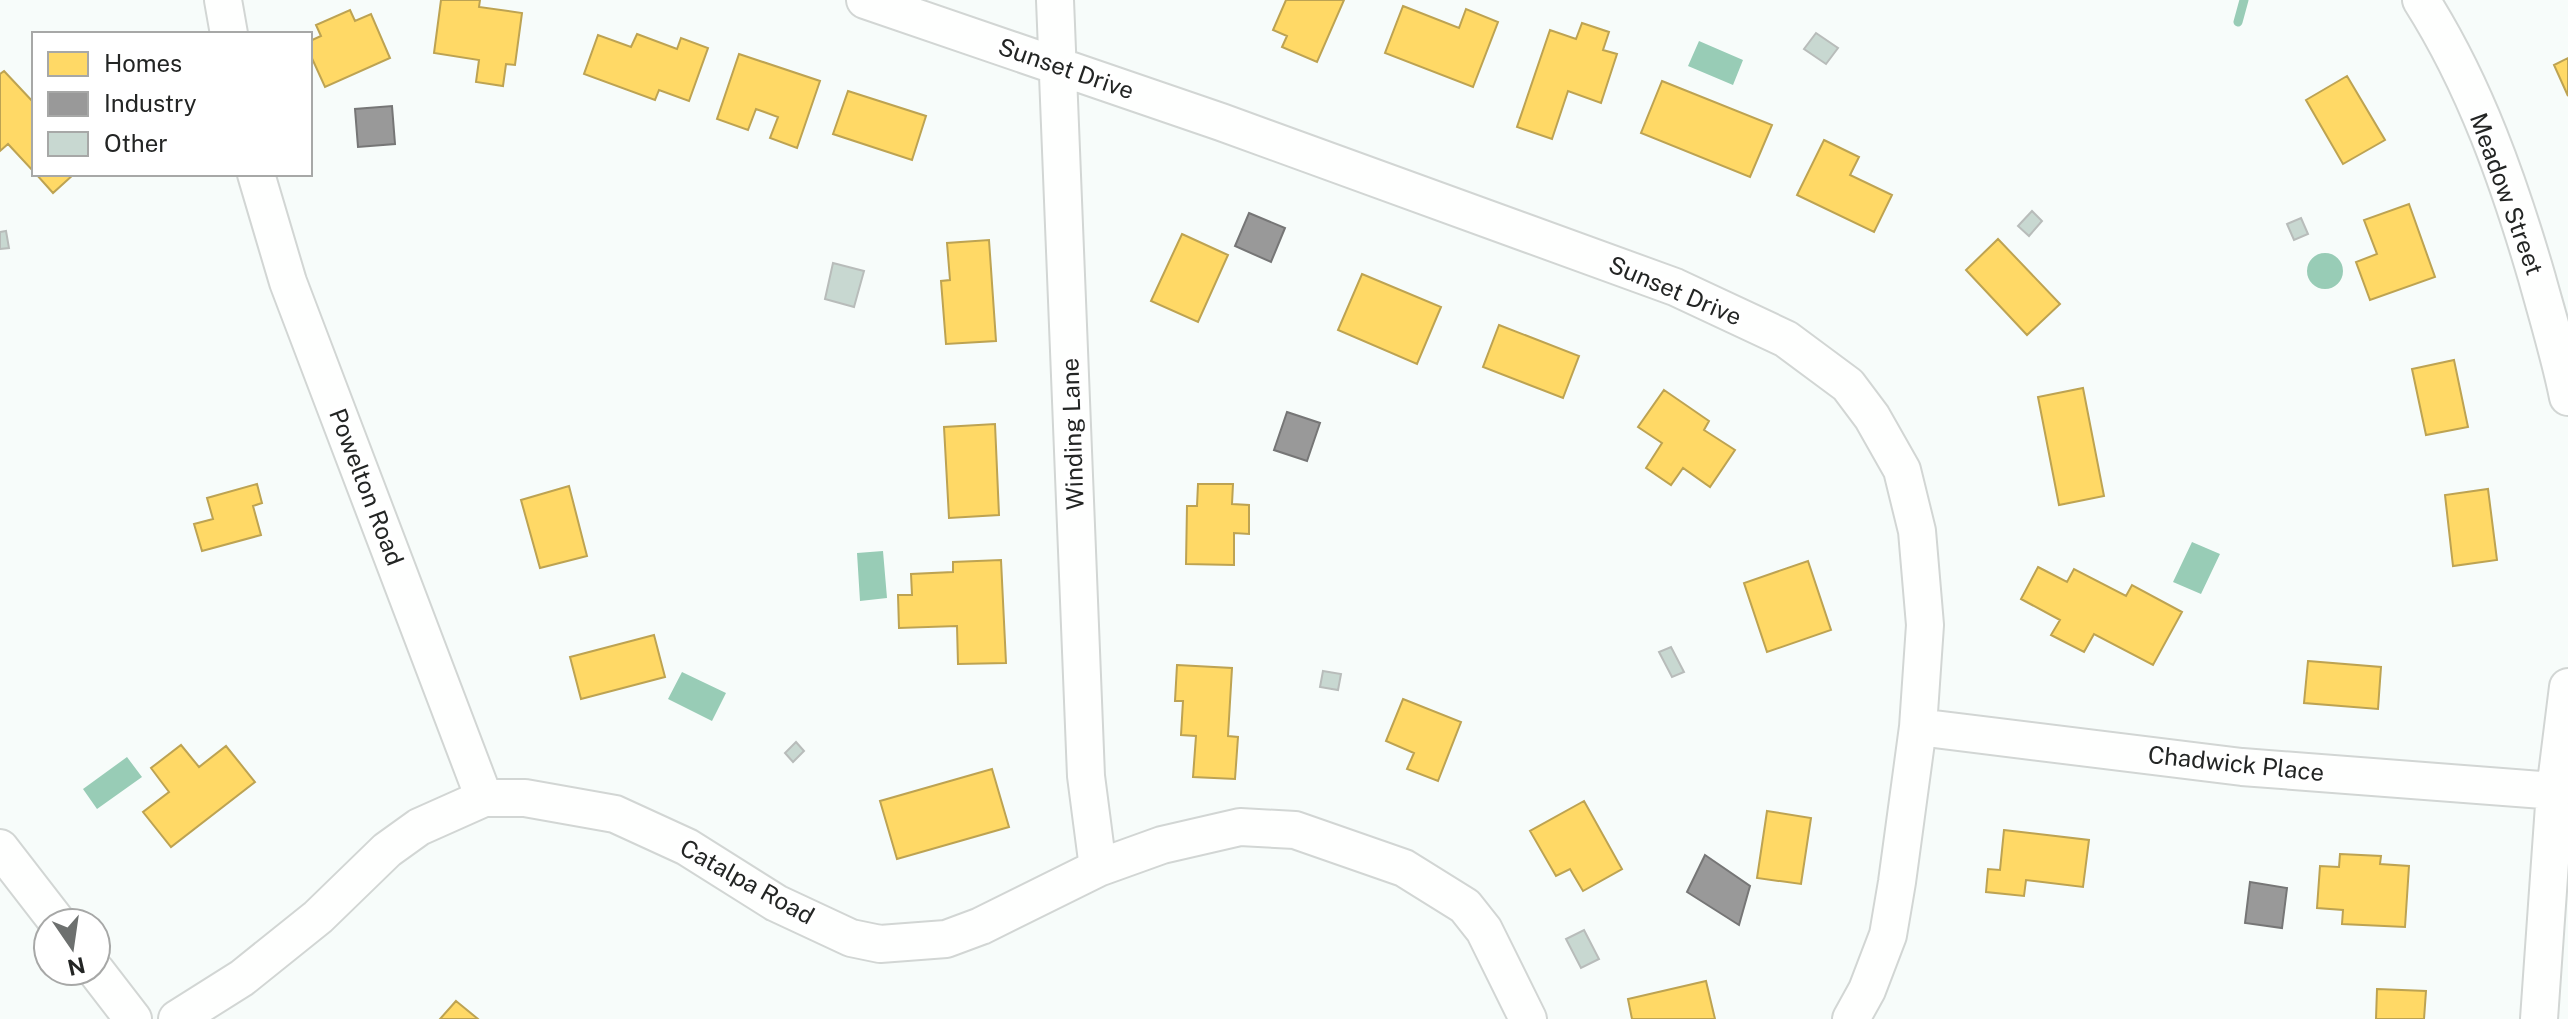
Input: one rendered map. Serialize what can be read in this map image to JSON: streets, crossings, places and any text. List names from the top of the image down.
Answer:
{
  "streets": {
    "street": [
      "Sunset Drive",
      "Meadow Street",
      "Winding Lane",
      "Powelton Road",
      "Chadwick Place",
      "Catalpa Road"
    ]
  },
  "crossings": [
    ["Sunset Drive", "Winding Lane"],
    ["Sunset Drive", "Chadwick Place"],
    ["Winding Lane", "Catalpa Road"],
    ["Powelton Road", "Catalpa Road"]
  ],
  "legend": ["Homes", "Industry", "Other"],
  "north": "bottom"
}
